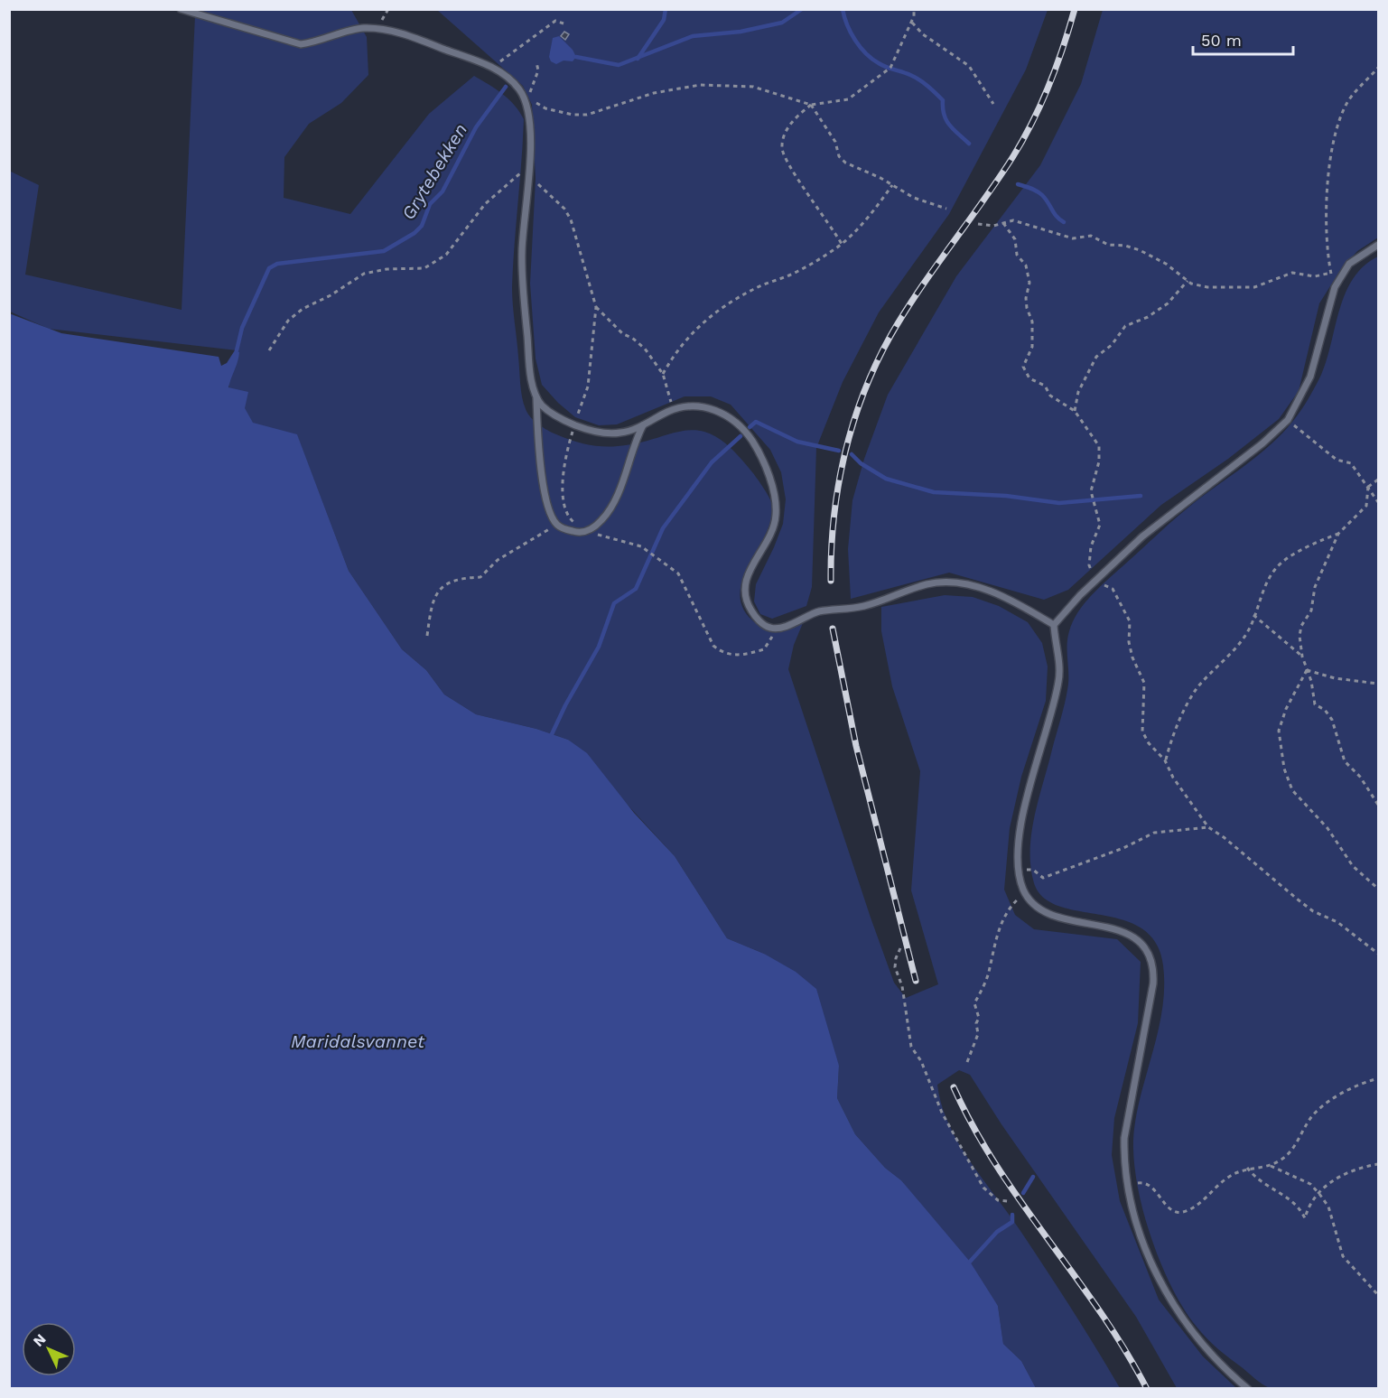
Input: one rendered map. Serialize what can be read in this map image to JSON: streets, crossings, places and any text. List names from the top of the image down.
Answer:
{
  "water": ["Grytebekken", "Maridalsvannet"],
  "scale_bar": "50 m",
  "north": "top left"
}
